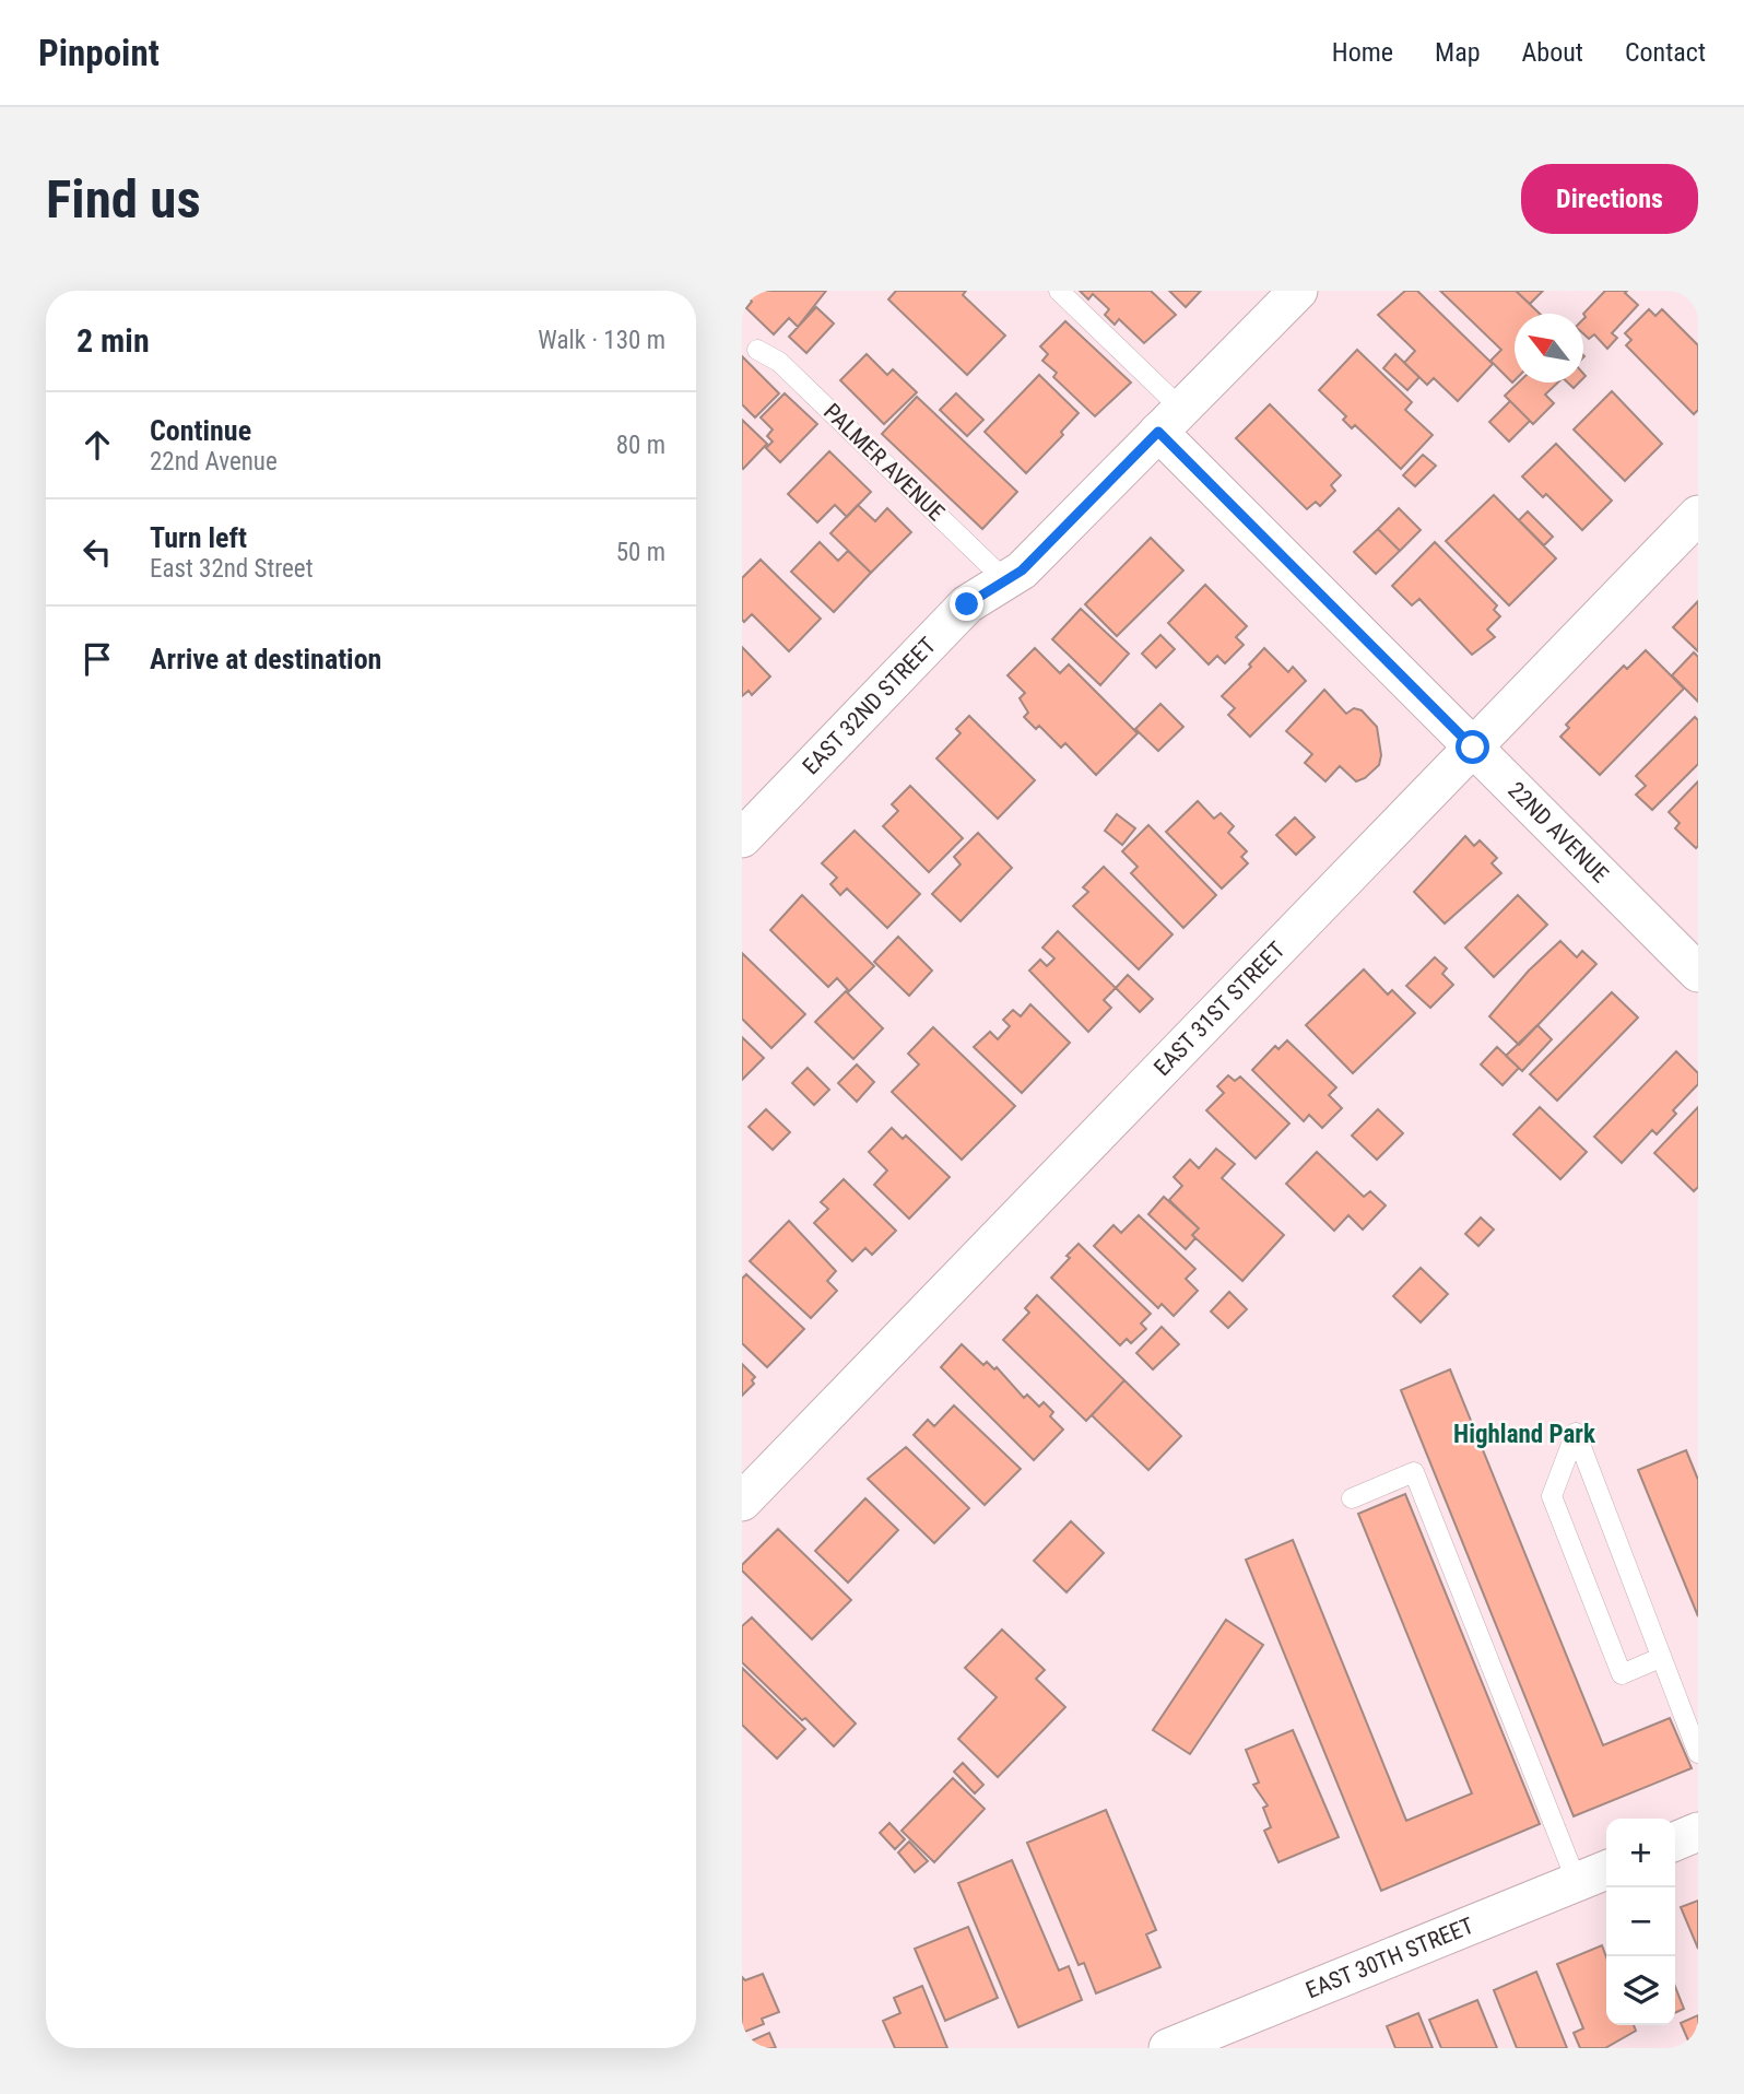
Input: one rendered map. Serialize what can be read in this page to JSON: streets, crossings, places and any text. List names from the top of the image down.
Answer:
{
  "streets": {
    "street": [
      "EAST 32ND STREET",
      "22ND AVENUE",
      "EAST 31ST STREET",
      "EAST 30TH STREET"
    ],
    "lane": ["PALMER AVENUE"]
  },
  "crossings": [
    ["PALMER AVENUE", "EAST 32ND STREET"],
    ["EAST 32ND STREET", "22ND AVENUE"],
    ["22ND AVENUE", "EAST 31ST STREET"]
  ],
  "districts": ["Highland Park"],
  "north": "top left",
  "page": {
    "header": "Pinpoint",
    "nav": [
      "Home",
      "Map",
      "About",
      "Contact"
    ],
    "buttons": "Directions",
    "title": "Find us",
    "heading": ["2 min", "Walk · 130 m"],
    "list": [
      ["Continue", "22nd Avenue", "80 m"],
      ["Turn left", "East 32nd Street", "50 m"],
      "Arrive at destination"
    ],
    "map_buttons": ["+", "−"]
  }
}
